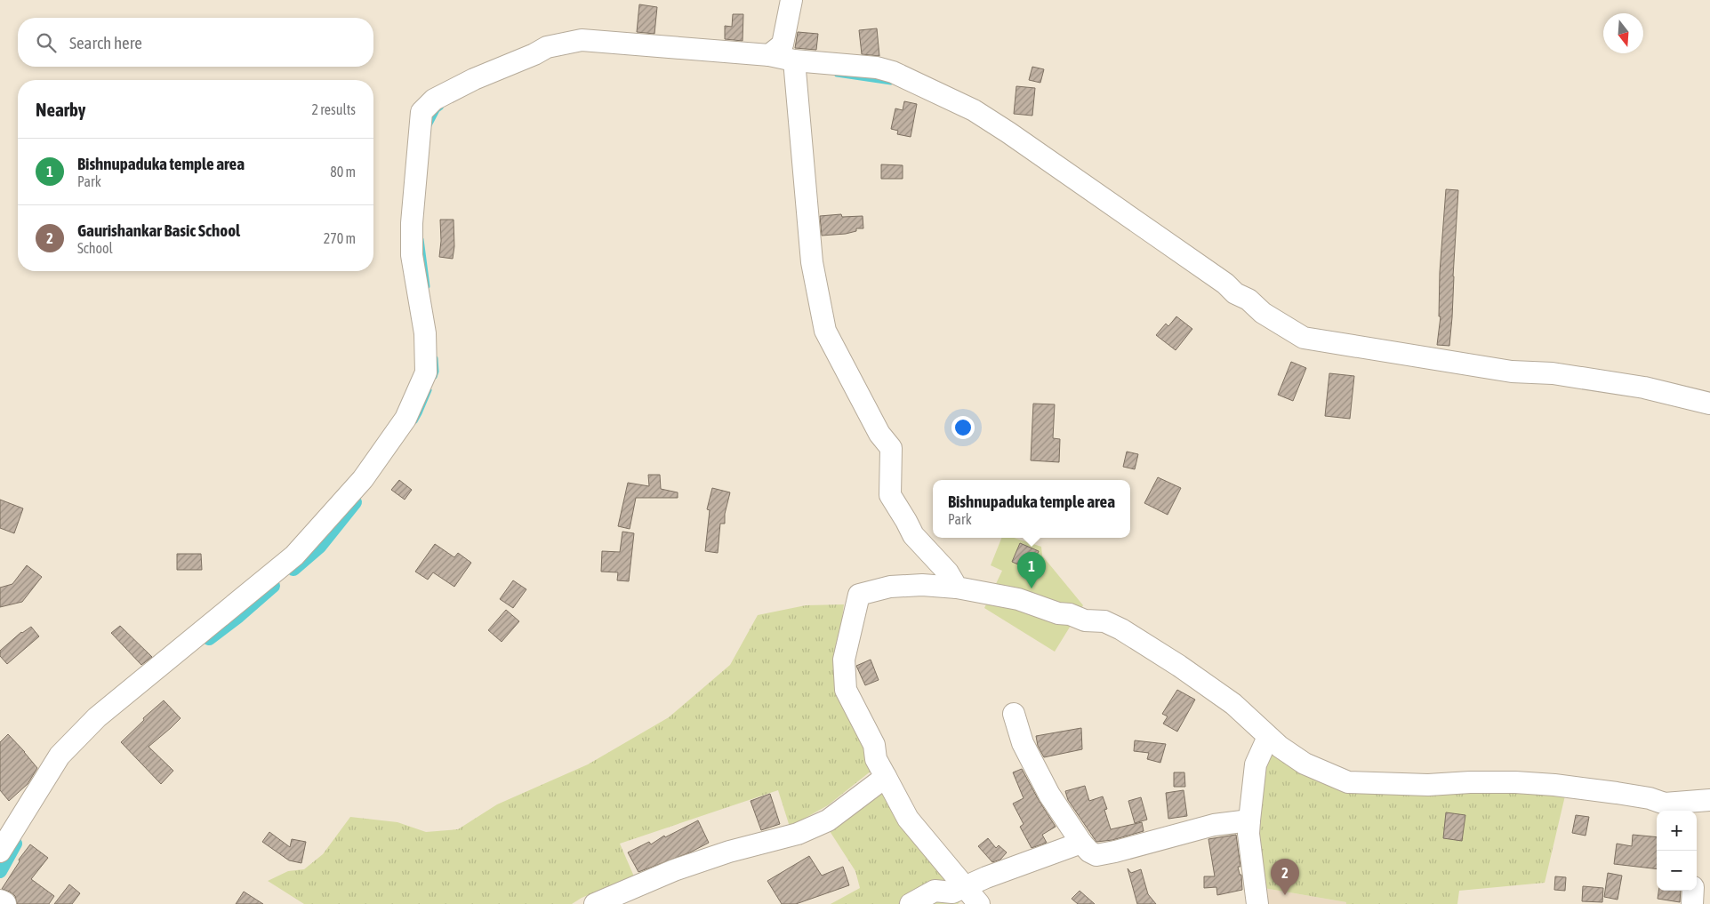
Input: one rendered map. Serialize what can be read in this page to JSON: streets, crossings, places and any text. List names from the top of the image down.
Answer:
{
  "north": "bottom",
  "page": {
    "search": "Search here",
    "heading": ["Nearby", "2 results"],
    "list": [
      {
        "mark": "1",
        "name": "Bishnupaduka temple area",
        "note": "Park",
        "value": "80 m"
      },
      {
        "mark": "2",
        "name": "Gaurishankar Basic School",
        "note": "School",
        "value": "270 m"
      }
    ],
    "popup": ["Bishnupaduka temple area", "Park"],
    "pins": ["1", "2"],
    "map_buttons": ["+", "−"]
  }
}
